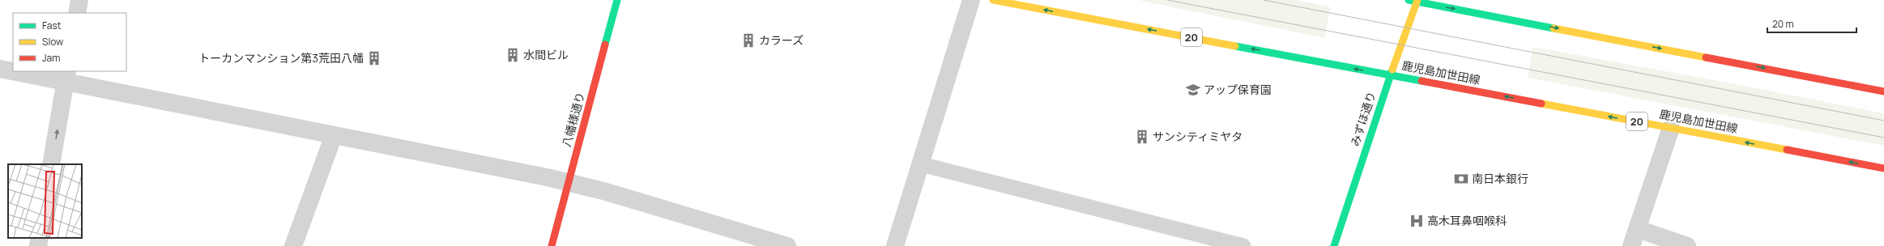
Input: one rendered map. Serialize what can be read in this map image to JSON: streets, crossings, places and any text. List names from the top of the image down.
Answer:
{
  "streets": {
    "main road": [
      "20",
      "鹿児島加世田線",
      "みずほ通り",
      "八幡様通り"
    ]
  },
  "crossings": [
    ["鹿児島加世田線", "みずほ通り"]
  ],
  "one_way": ["鹿児島加世田線"],
  "places": {
    "building": [
      "カラーズ",
      "水間ビル",
      "トーカンマンション第3荒田八幡",
      "サンシティミヤタ"
    ],
    "school or university": ["アップ保育園"],
    "bank": ["南日本銀行"],
    "hospital": ["高木耳鼻咽喉科"]
  },
  "legend": ["Fast", "Slow", "Jam"],
  "scale_bar": "20 m"
}
